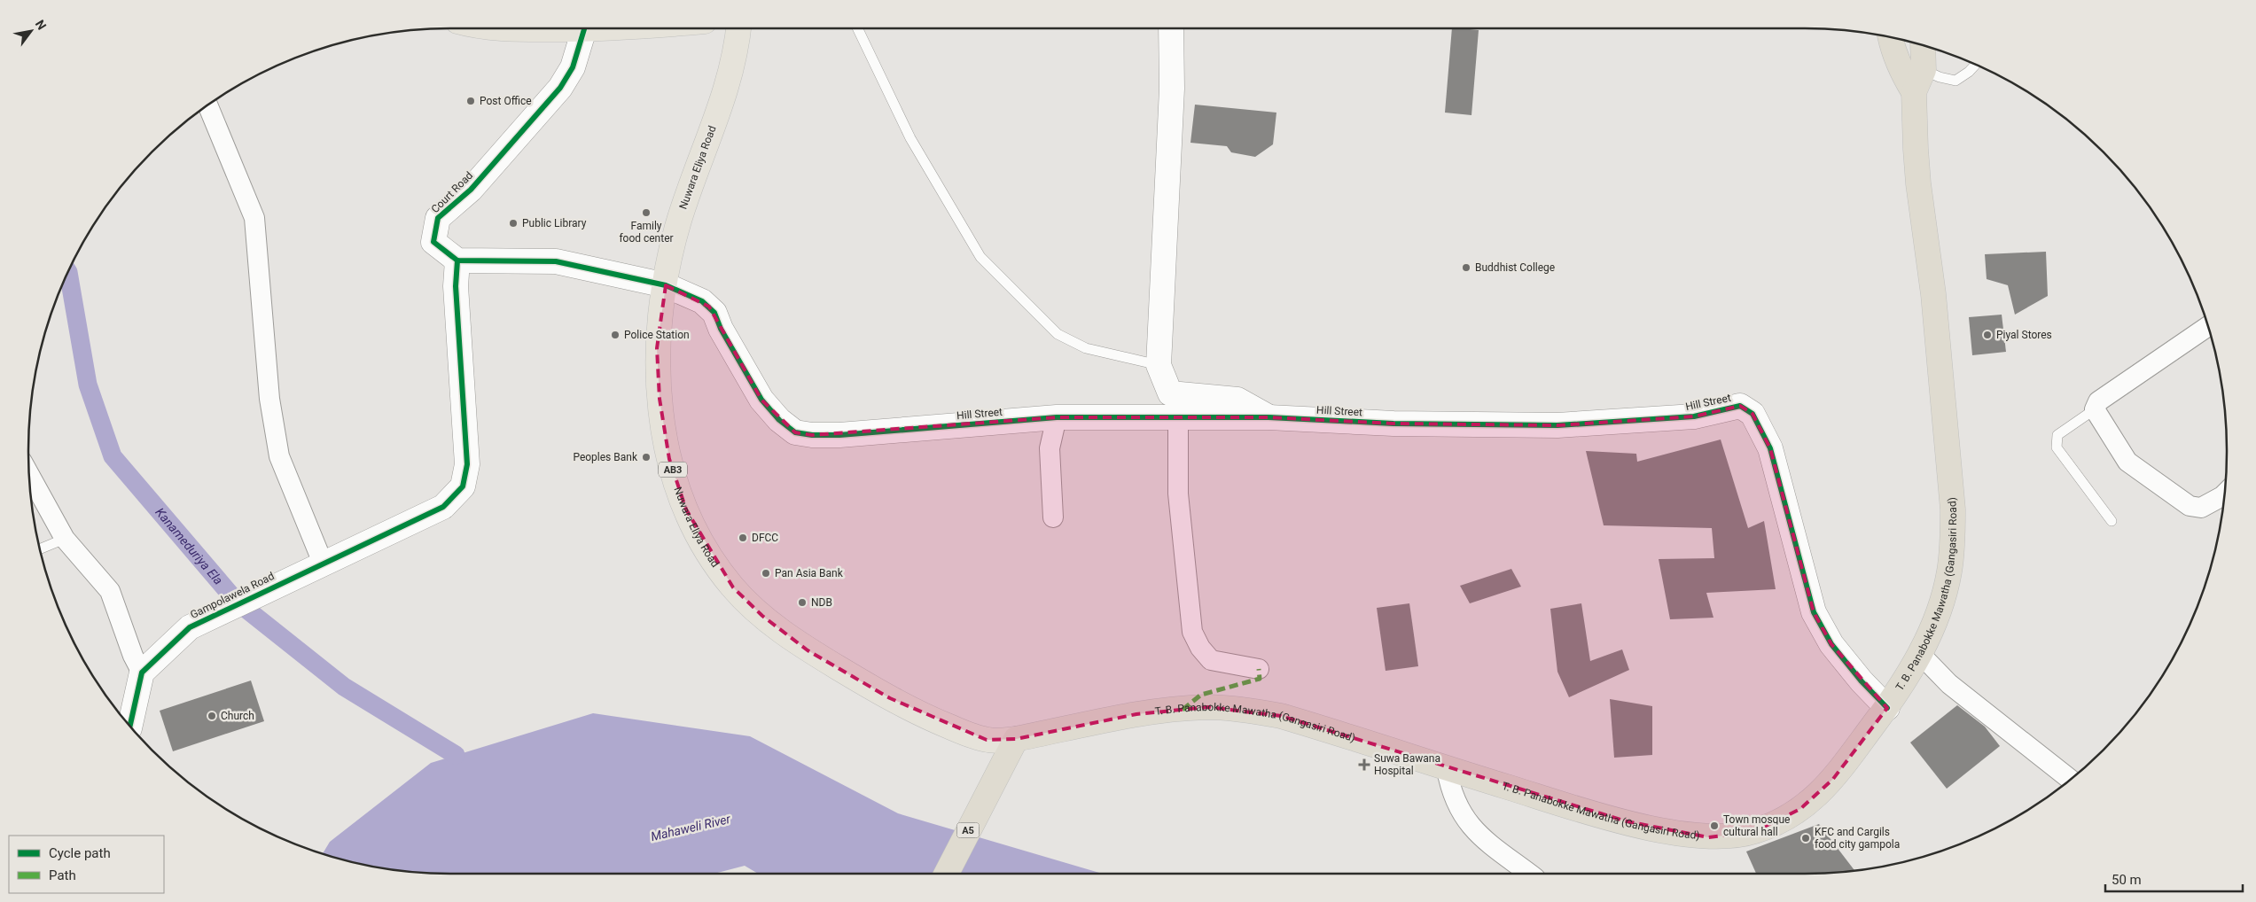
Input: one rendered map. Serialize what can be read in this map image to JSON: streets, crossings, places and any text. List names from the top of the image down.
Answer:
{
  "streets": {
    "highway": ["T. B. Panabokke Mawatha (Gangasiri Road)", "A5"],
    "main road": ["Nuwara Eliya Road", "AB3"],
    "street": ["Court Road", "Hill Street", "Gampolawela Road"]
  },
  "crossings": [
    ["Nuwara Eliya Road", "Hill Street"],
    ["Nuwara Eliya Road", "T. B. Panabokke Mawatha (Gangasiri Road)"],
    ["Nuwara Eliya Road", "A5"],
    ["Court Road", "Gampolawela Road"],
    ["Hill Street", "T. B. Panabokke Mawatha (Gangasiri Road)"],
    ["T. B. Panabokke Mawatha (Gangasiri Road)", "A5"]
  ],
  "water": ["Kanameduriya Ela", "Mahaweli River"],
  "places": {
    "other": [
      "Post Office",
      "Family food center",
      "Public Library",
      "Buddhist College",
      "Police Station",
      "Piyal Stores",
      "Peoples Bank",
      "DFCC",
      "Pan Asia Bank",
      "NDB",
      "Church",
      "Town mosque cultural hall",
      "KFC and Cargils food city gampola"
    ],
    "health": ["Suwa Bawana Hospital"]
  },
  "legend": ["Cycle path", "Path"],
  "scale_bar": "50 m",
  "north": "top right"
}
